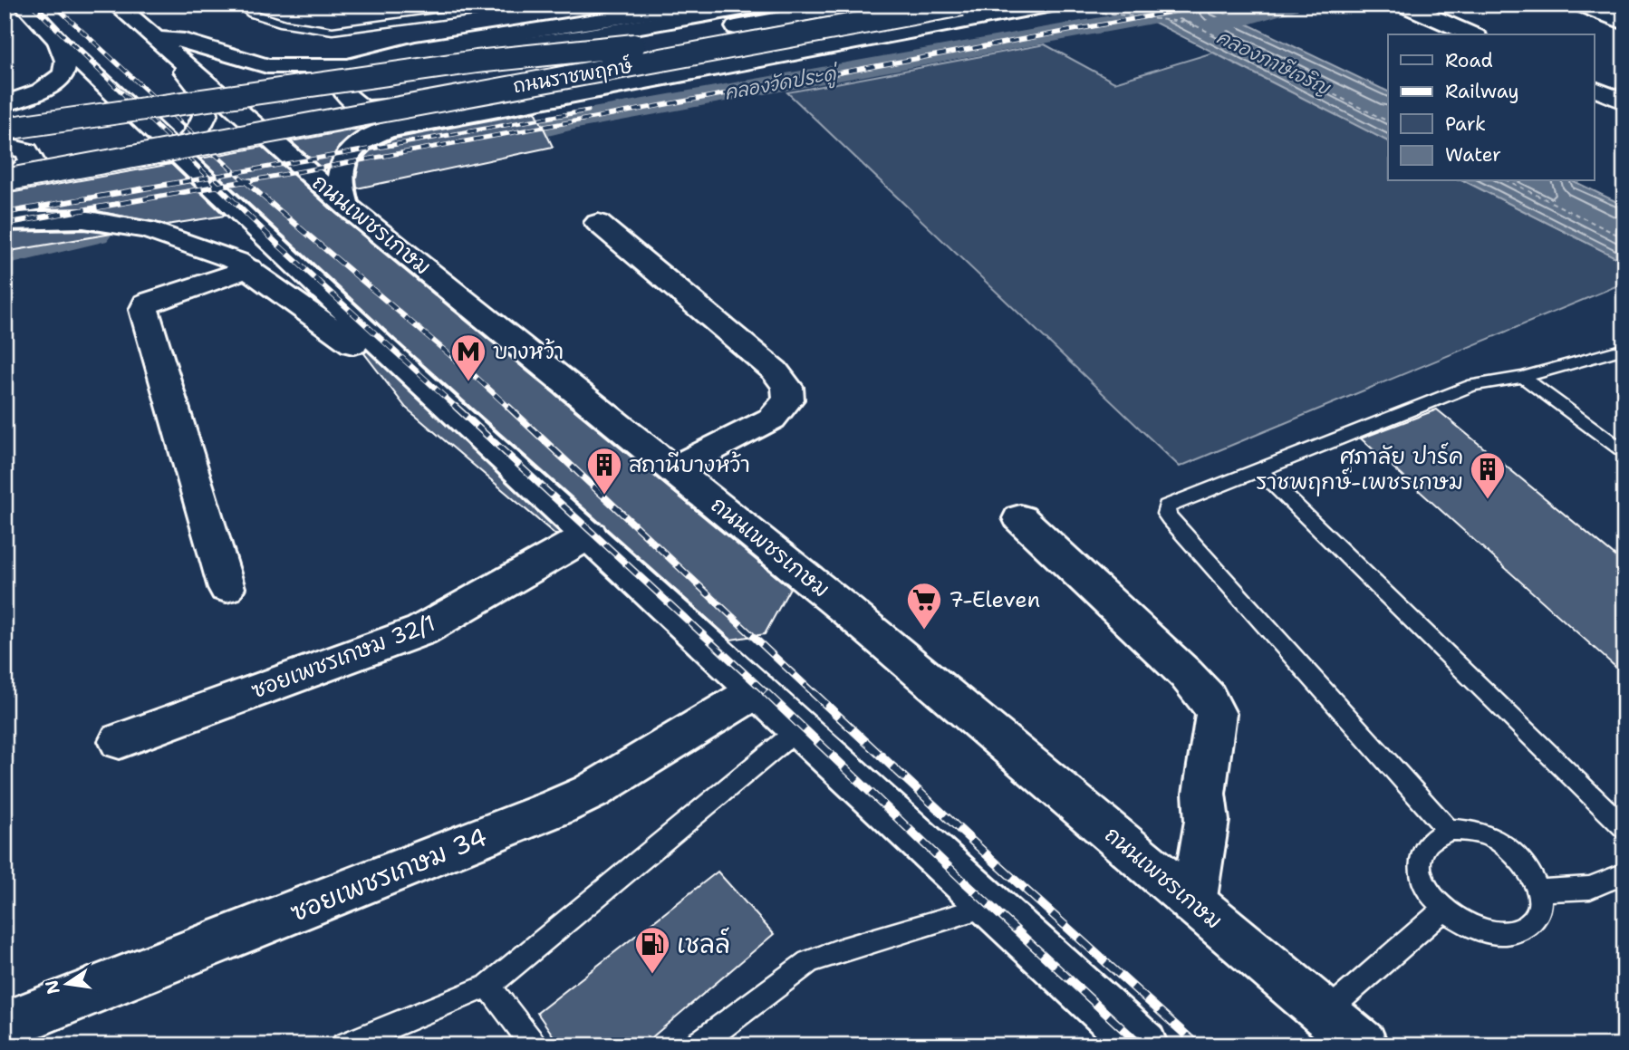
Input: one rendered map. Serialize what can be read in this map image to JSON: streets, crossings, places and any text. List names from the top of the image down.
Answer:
{
  "streets": {
    "main road": [
      "ถนนราชพฤกษ์",
      "ถนนเพชรเกษม",
      "ซอยเพชรเกษม 32/1",
      "ซอยเพชรเกษม 34"
    ]
  },
  "water": ["คลองภาษีเจริญ", "คลองวัดประดู่"],
  "places": {
    "metro station": ["บางหว้า"],
    "building": ["สถานีบางหว้า", "ศุภาลัย ปาร์ค ราชพฤกษ์-เพชรเกษม"],
    "supermarket": ["7-Eleven"],
    "fuel station": ["เชลล์"]
  },
  "legend": [
    "Road",
    "Railway",
    "Park",
    "Water"
  ],
  "north": "left"
}
